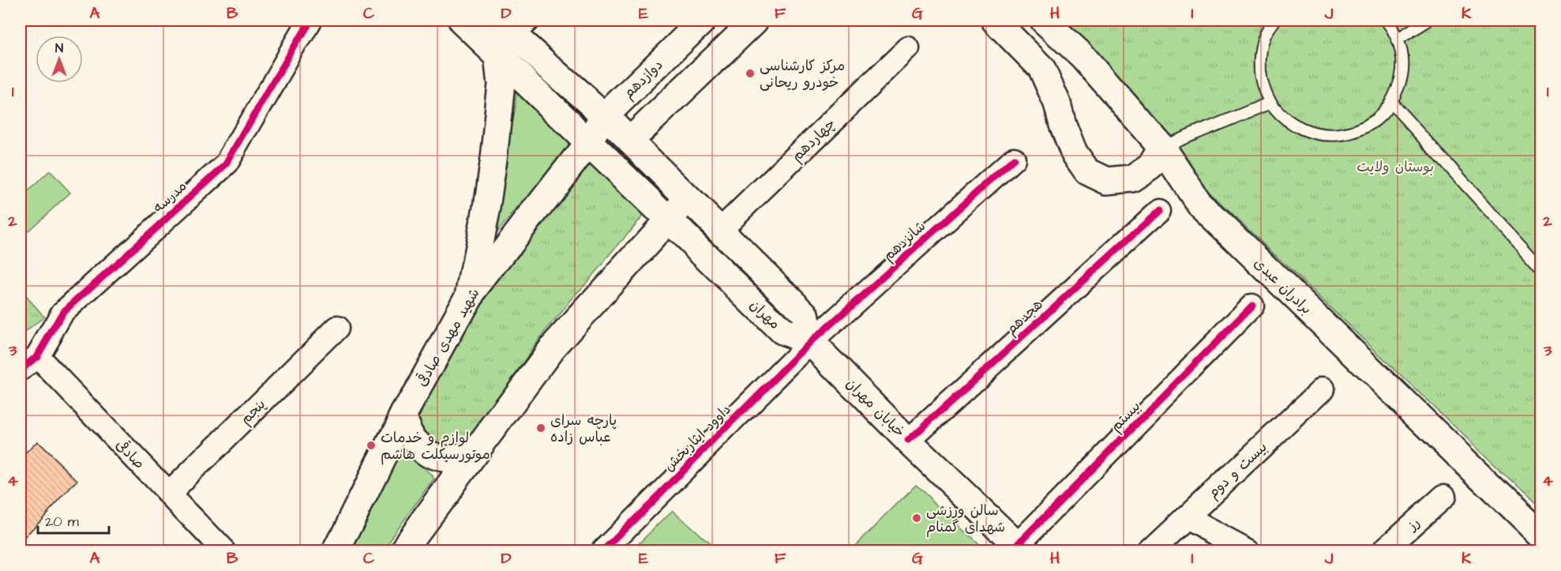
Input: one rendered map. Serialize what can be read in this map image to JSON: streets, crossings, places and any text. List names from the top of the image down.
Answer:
{
  "streets": {
    "main road": [
      "دوازدهم",
      "برادران عبدی",
      "مهران",
      "شهید مهدی صادقی",
      "خیابان مهران"
    ],
    "street": [
      "چهاردهم",
      "مدرسه",
      "شانزدهم",
      "هجدهم",
      "پنجم",
      "بیستم",
      "داوود ایثاربخش",
      "صادقی",
      "بیست و دوم",
      "رز"
    ]
  },
  "crossings": [
    ["دوازدهم", "مهران"],
    ["دوازدهم", "شهید مهدی صادقی"],
    ["چهاردهم", "مهران"],
    ["مدرسه", "صادقی"],
    ["شانزدهم", "مهران"],
    ["شانزدهم", "خیابان مهران"],
    ["شانزدهم", "داوود ایثاربخش"],
    ["مهران", "شهید مهدی صادقی"],
    ["مهران", "خیابان مهران"],
    ["مهران", "داوود ایثاربخش"],
    ["هجدهم", "خیابان مهران"],
    ["خیابان مهران", "بیستم"],
    ["خیابان مهران", "داوود ایثاربخش"],
    ["پنجم", "صادقی"]
  ],
  "parks": ["بوستان ولایت"],
  "places": [
    "مرکز کارشناسی خودرو ریحانی",
    "پارچه سرای عباس زاده",
    "لوازم و خدمات موتورسیکلت هاشم",
    "سالن ورزشی شهدای گمنام"
  ],
  "scale_bar": "20 m",
  "north": "top",
  "grid": {
    "columns": [
      "A",
      "B",
      "C",
      "D",
      "E",
      "F",
      "G",
      "H",
      "I",
      "J",
      "K"
    ],
    "rows": [
      "1",
      "2",
      "3",
      "4"
    ]
  }
}
